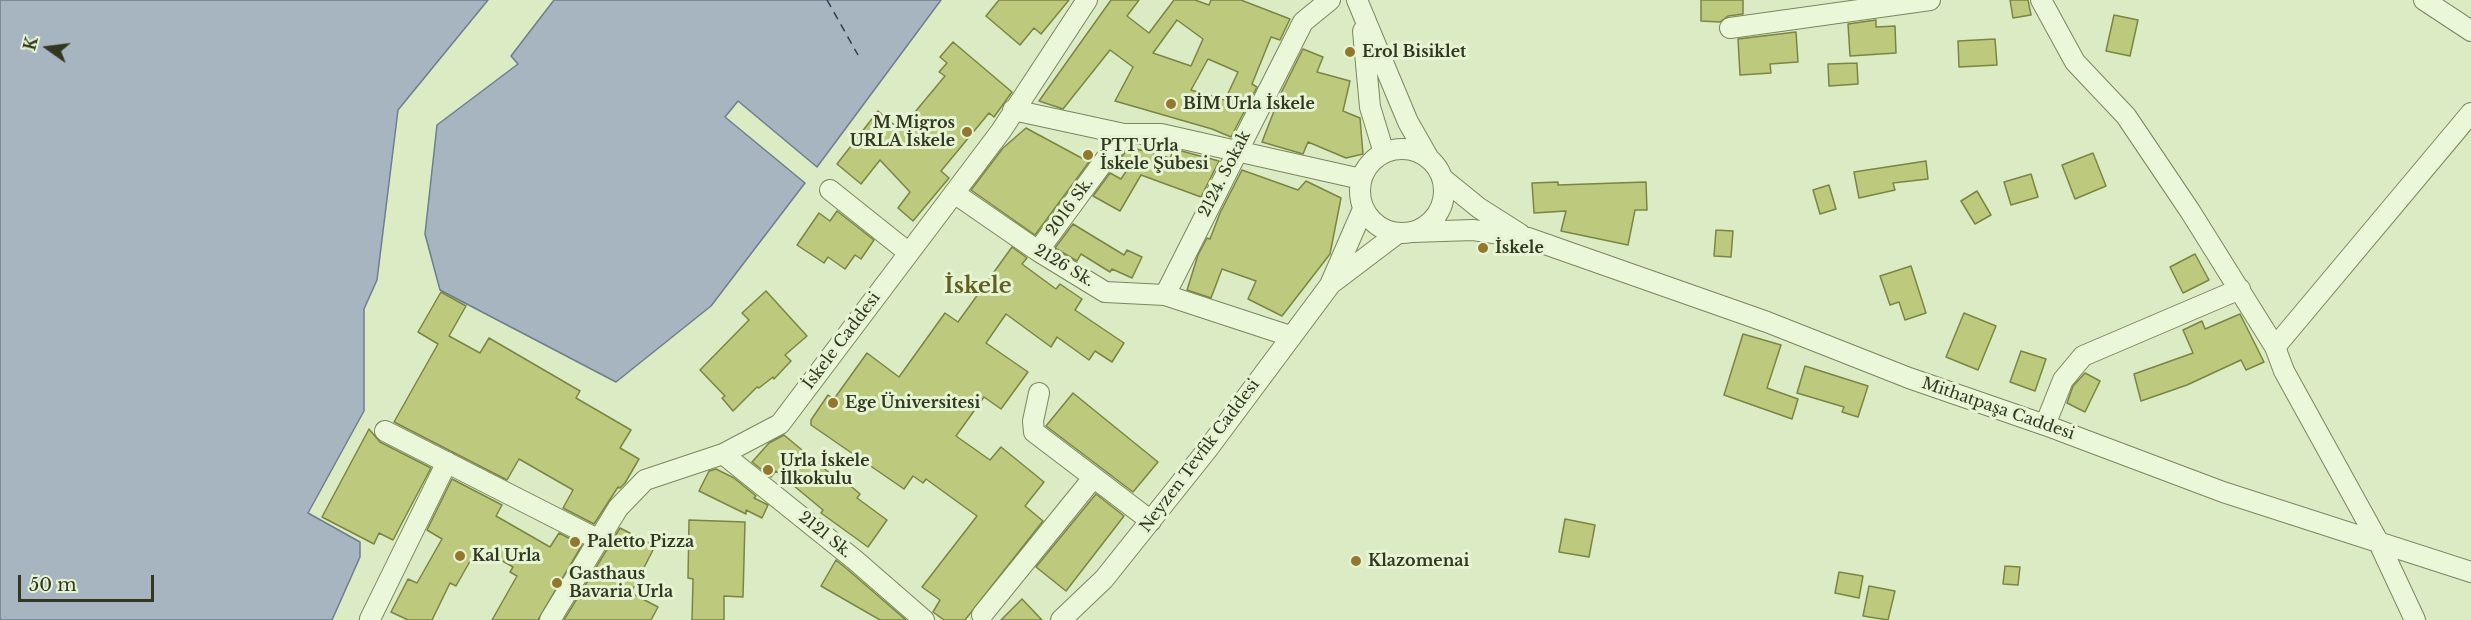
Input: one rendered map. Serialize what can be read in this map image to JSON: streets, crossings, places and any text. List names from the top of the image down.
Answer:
{
  "streets": {
    "street": [
      "2124. Sokak",
      "2016 Sk.",
      "2126 Sk.",
      "İskele Caddesi",
      "Mithatpaşa Caddesi",
      "Neyzen Tevfik Caddesi",
      "2121 Sk."
    ]
  },
  "crossings": [
    ["2124. Sokak", "2126 Sk."],
    ["2016 Sk.", "2126 Sk."],
    ["2126 Sk.", "İskele Caddesi"],
    ["2126 Sk.", "Neyzen Tevfik Caddesi"],
    ["İskele Caddesi", "2121 Sk."]
  ],
  "districts": ["İskele"],
  "places": [
    "Erol Bisiklet",
    "BİM Urla İskele",
    "M Migros URLA İskele",
    "PTT Urla İskele Şubesi",
    "İskele",
    "Ege Üniversitesi",
    "Urla İskele İlkokulu",
    "Paletto Pizza",
    "Kal Urla",
    "Klazomenai",
    "Gasthaus Bavaria Urla"
  ],
  "scale_bar": "50 m",
  "north": "left"
}
